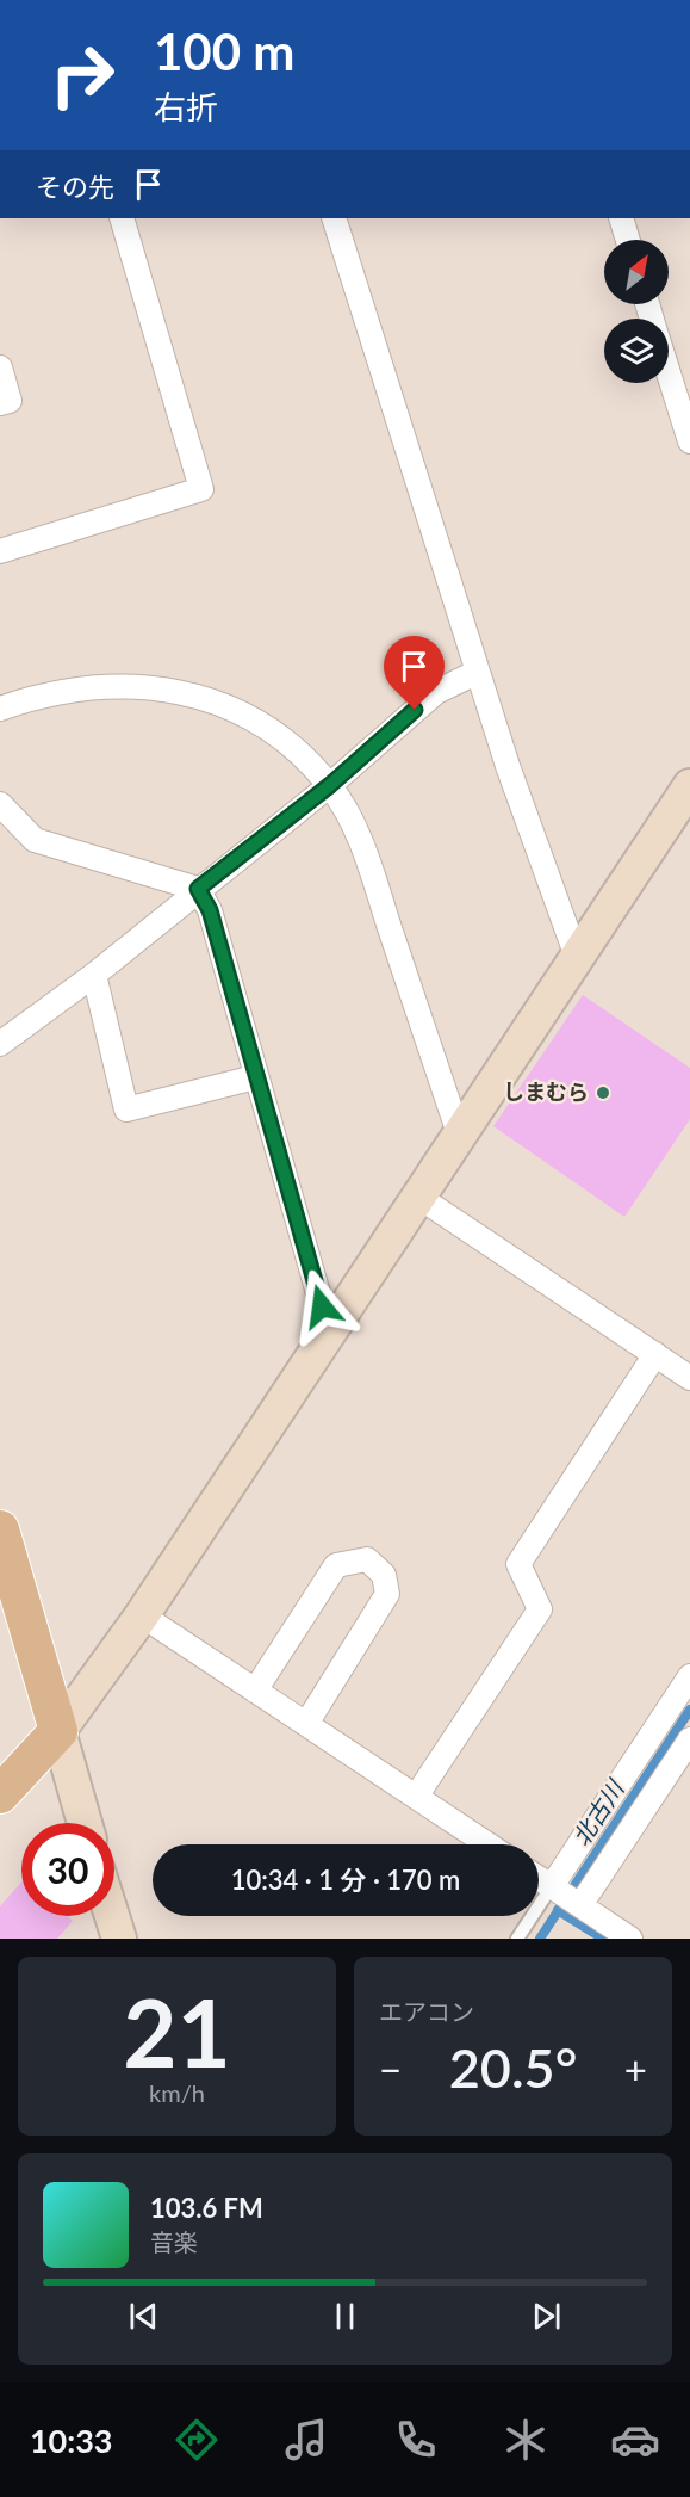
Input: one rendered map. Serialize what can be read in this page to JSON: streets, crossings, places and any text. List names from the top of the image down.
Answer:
{
  "water": ["北古川"],
  "places": ["しまむら"],
  "north": "top right",
  "page": {
    "turn": ["100 m", "右折"],
    "then": "その先",
    "limit": "30",
    "trip": "10:34 · 1 分 · 170 m",
    "tile": [
      ["21", "km/h"],
      "エアコン"
    ],
    "heat": ["−", "20.5°", "+"],
    "song": ["103.6 FM", "音楽"],
    "tabs": "10:33"
  }
}
